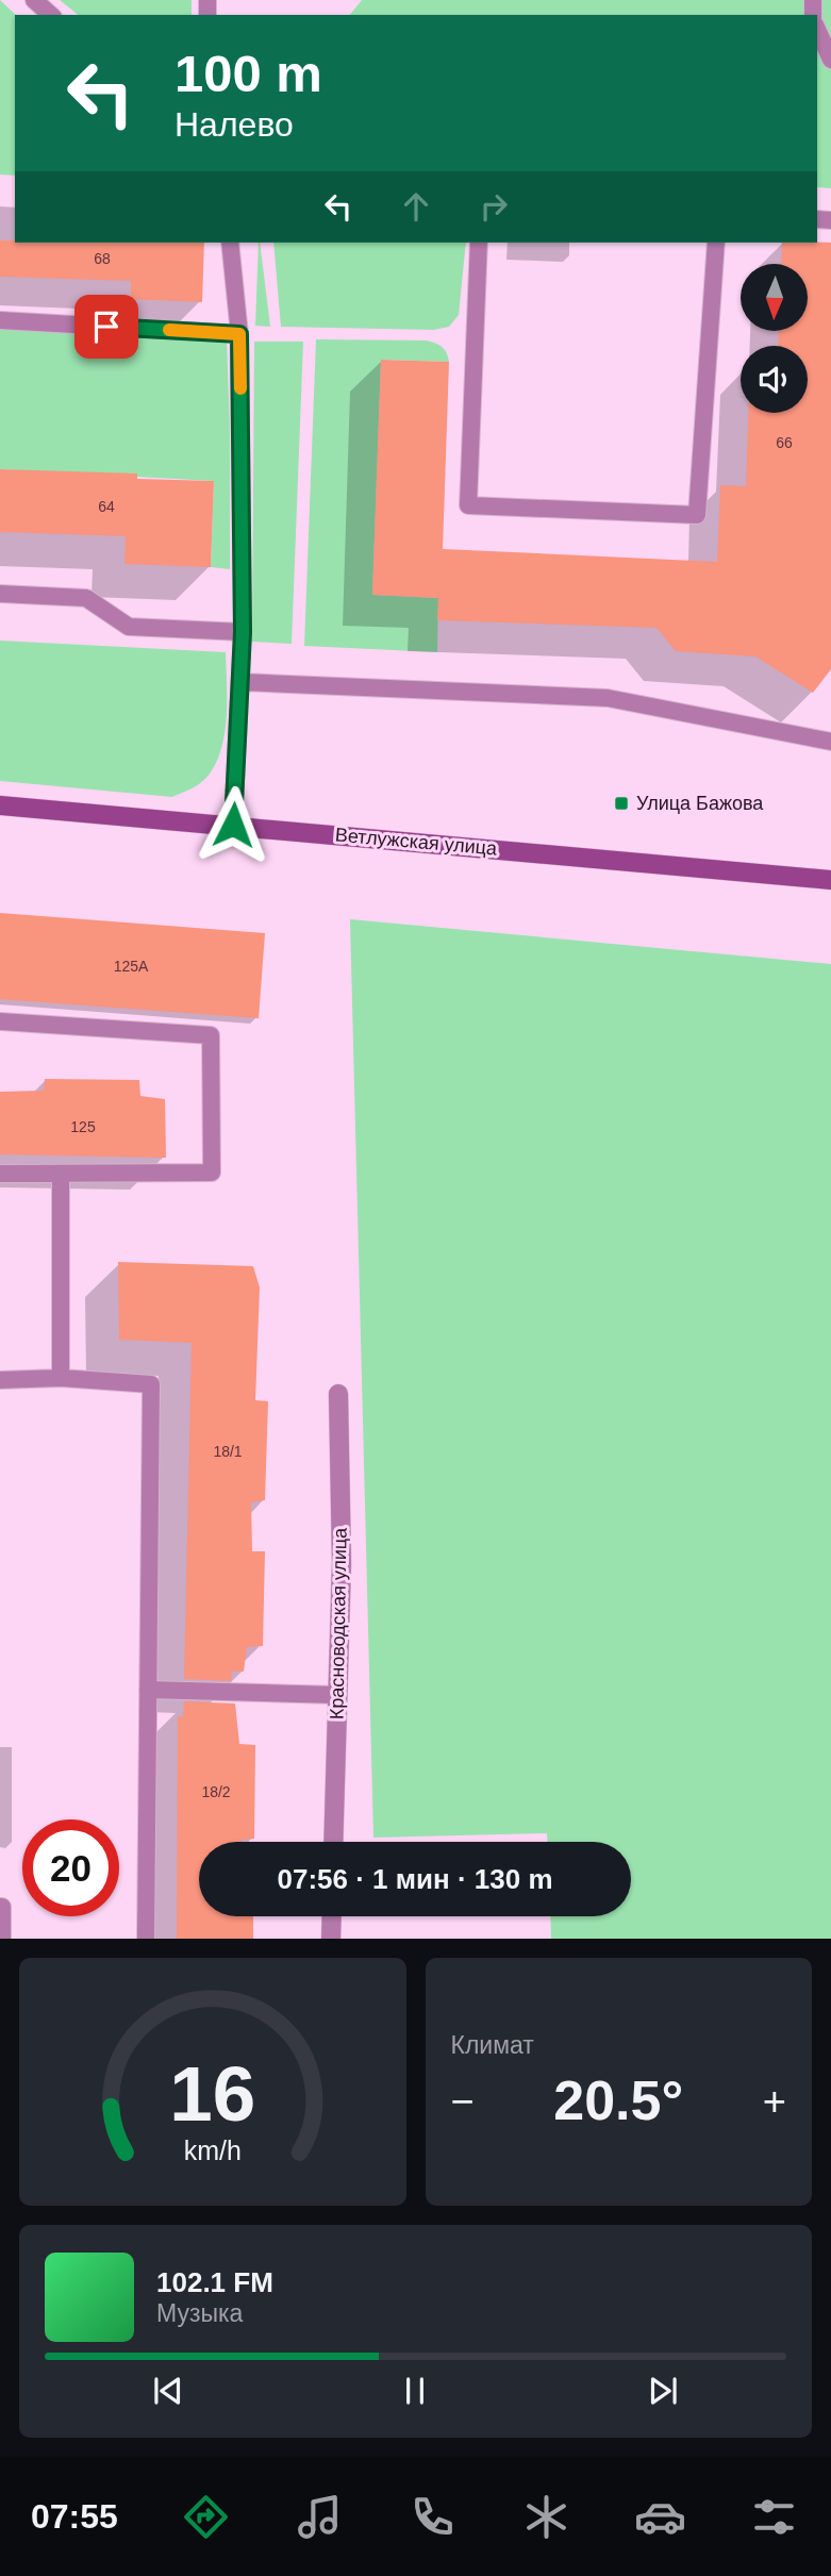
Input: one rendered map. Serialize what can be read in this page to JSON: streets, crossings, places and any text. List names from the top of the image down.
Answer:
{
  "streets": {
    "main road": ["Ветлужская улица"],
    "street": ["Красноводская улица"]
  },
  "places": {
    "transit": ["Улица Бажова"]
  },
  "house_numbers": [
    "68",
    "66",
    "64",
    "125А",
    "125",
    "18/1",
    "18/2"
  ],
  "north": "bottom",
  "page": {
    "turn": ["100 m", "Налево"],
    "limit": "20",
    "trip": "07:56 · 1 мин · 130 m",
    "tile": "Климат",
    "heat": ["−", "20.5°", "+"],
    "song": ["102.1 FM", "Музыка"],
    "tabs": "07:55",
    "gauge": ["16", "km/h"]
  }
}
